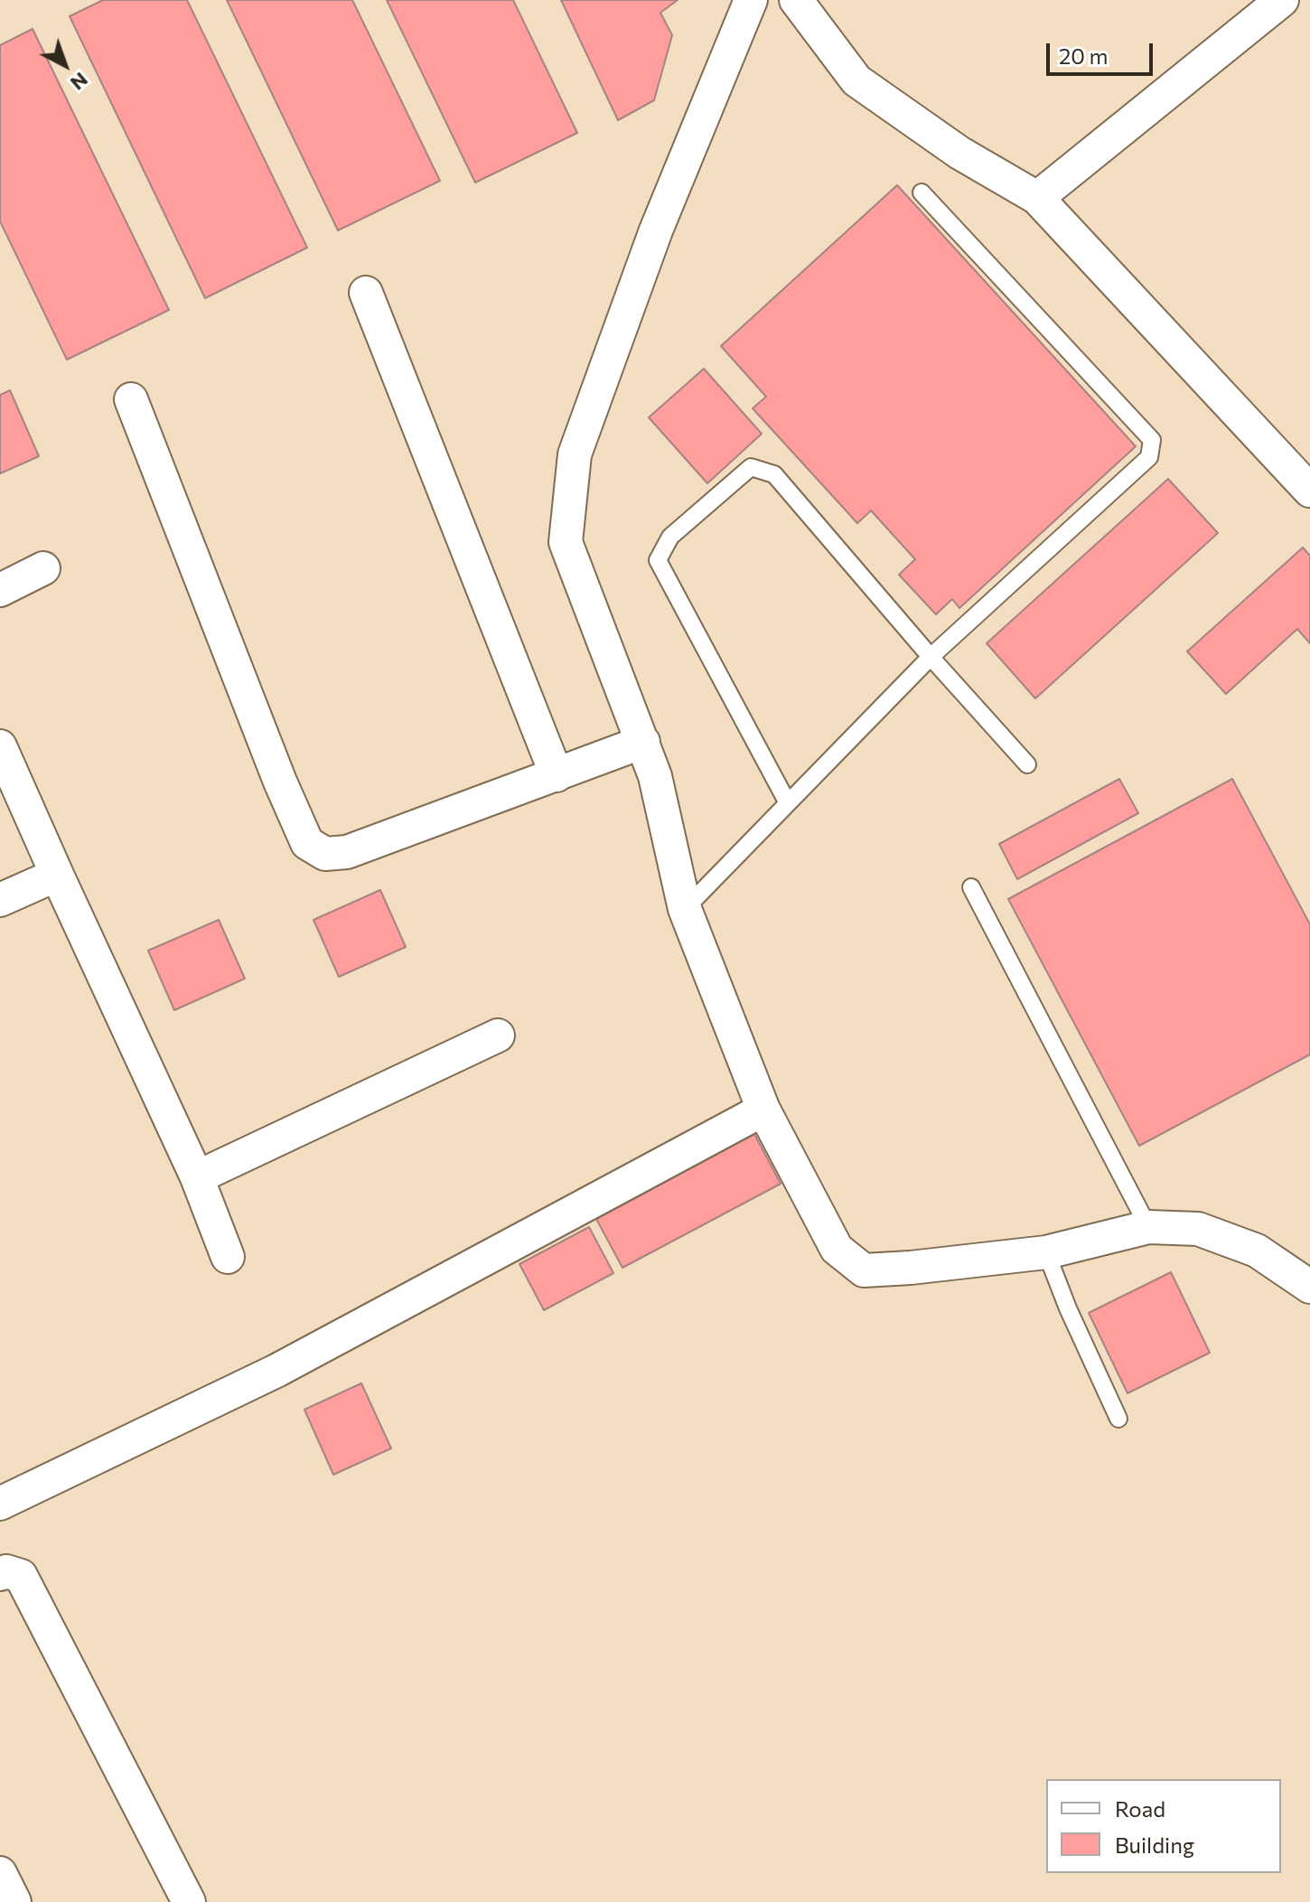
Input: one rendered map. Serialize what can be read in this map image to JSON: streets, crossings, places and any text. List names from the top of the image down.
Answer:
{
  "legend": ["Road", "Building"],
  "scale_bar": "20 m",
  "north": "bottom right"
}
